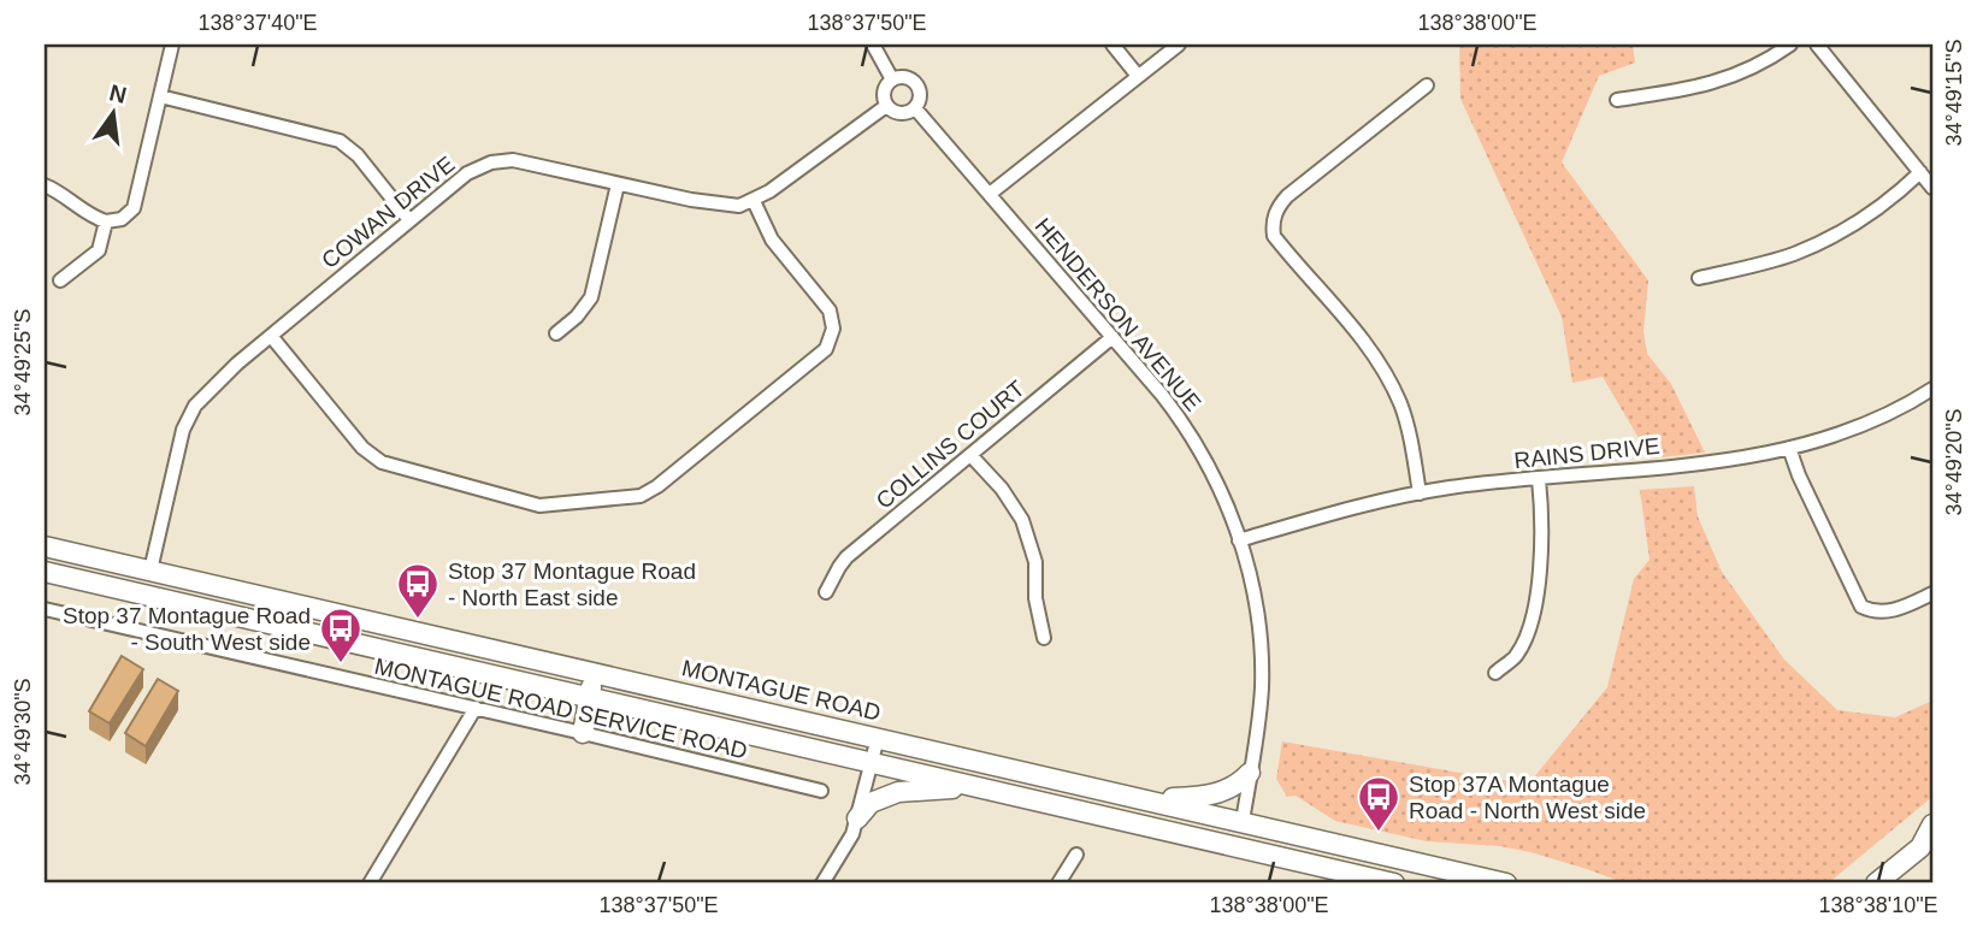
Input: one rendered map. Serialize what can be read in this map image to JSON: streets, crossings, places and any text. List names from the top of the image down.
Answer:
{
  "streets": {
    "main road": ["MONTAGUE ROAD"],
    "street": [
      "COWAN DRIVE",
      "HENDERSON AVENUE",
      "COLLINS COURT",
      "RAINS DRIVE",
      "MONTAGUE ROAD SERVICE ROAD"
    ]
  },
  "crossings": [
    ["COWAN DRIVE", "MONTAGUE ROAD"],
    ["HENDERSON AVENUE", "COLLINS COURT"],
    ["HENDERSON AVENUE", "RAINS DRIVE"],
    ["HENDERSON AVENUE", "MONTAGUE ROAD"]
  ],
  "places": {
    "bus stop": ["Stop 37 Montague Road - North East side", "Stop 37 Montague Road - South West side", "Stop 37A Montague Road - North West side"]
  },
  "north": "top",
  "coordinates": [
    "138°37'40\"E",
    "138°37'50\"E",
    "138°38'00\"E",
    "34°49'15\"S",
    "34°49'25\"S",
    "34°49'20\"S",
    "34°49'30\"S",
    "138°38'10\"E"
  ]
}
